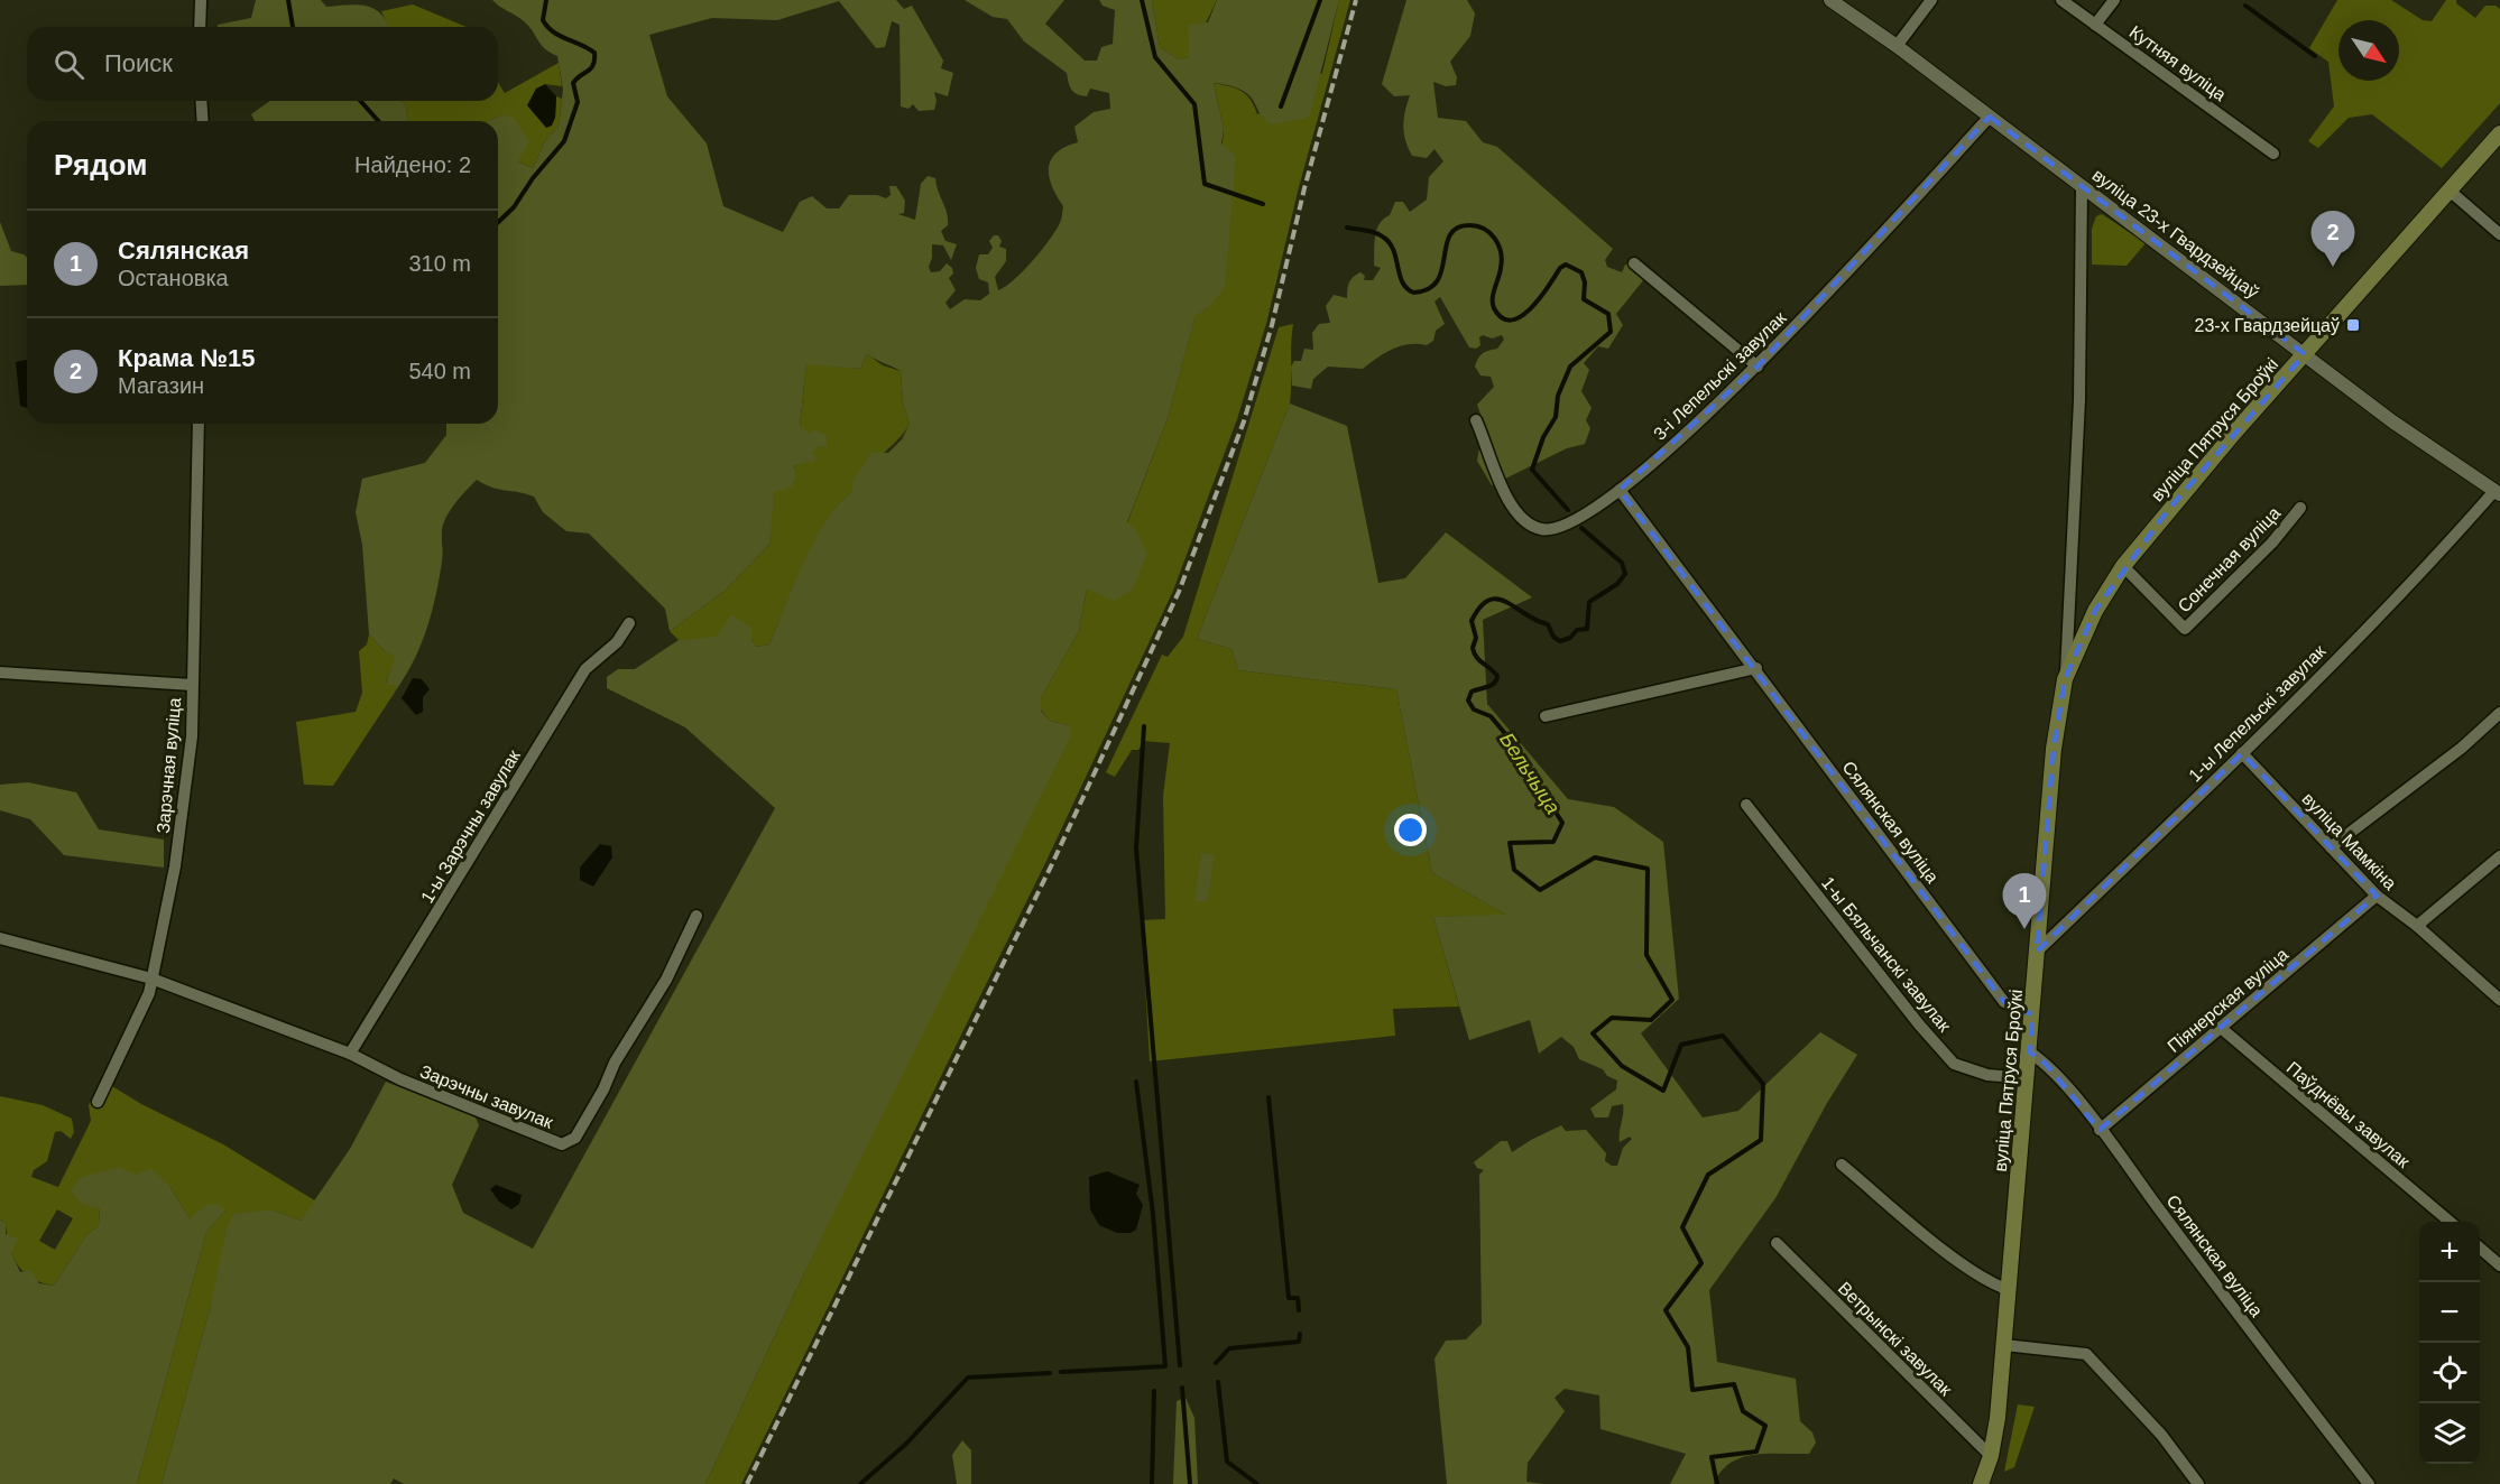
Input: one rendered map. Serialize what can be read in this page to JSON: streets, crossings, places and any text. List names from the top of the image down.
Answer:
{
  "streets": {
    "main road": ["вуліца Пятруся Броўкі"],
    "street": [
      "Кутняя вуліца",
      "вуліца 23-х Гвардзейцаў",
      "3-і Лепельскі завулак",
      "Сонечная вуліца",
      "1-ы Лепельскі завулак",
      "Зарэчная вуліца",
      "Сялянская вуліца",
      "1-ы Зарэчны завулак",
      "вуліца Мамкіна",
      "1-ы Бяльчанскі завулак",
      "Піянерская вуліца",
      "Зарэчны завулак",
      "Паўднёвы завулак",
      "Ветрынскі завулак"
    ]
  },
  "crossings": [
    ["вуліца 23-х Гвардзейцаў", "3-і Лепельскі завулак"],
    ["вуліца 23-х Гвардзейцаў", "вуліца Пятруся Броўкі"],
    ["вуліца 23-х Гвардзейцаў", "1-ы Лепельскі завулак"],
    ["3-і Лепельскі завулак", "Сялянская вуліца"],
    ["вуліца Пятруся Броўкі", "Сонечная вуліца"],
    ["вуліца Пятруся Броўкі", "1-ы Лепельскі завулак"],
    ["вуліца Пятруся Броўкі", "Сялянская вуліца"],
    ["вуліца Пятруся Броўкі", "1-ы Бяльчанскі завулак"],
    ["вуліца Пятруся Броўкі", "Ветрынскі завулак"],
    ["1-ы Лепельскі завулак", "вуліца Мамкіна"],
    ["Зарэчная вуліца", "Зарэчны завулак"],
    ["Сялянская вуліца", "Піянерская вуліца"],
    ["1-ы Зарэчны завулак", "Зарэчны завулак"],
    ["вуліца Мамкіна", "Піянерская вуліца"],
    ["Піянерская вуліца", "Паўднёвы завулак"]
  ],
  "water": ["Бельчыца"],
  "places": {
    "transit": ["23-х Гвардзейцаў"]
  },
  "north": "bottom right",
  "page": {
    "search": "Поиск",
    "heading": ["Рядом", "Найдено: 2"],
    "list": [
      {
        "mark": "1",
        "name": "Сялянская",
        "note": "Остановка",
        "value": "310 m"
      },
      {
        "mark": "2",
        "name": "Крама №15",
        "note": "Магазин",
        "value": "540 m"
      }
    ],
    "pins": ["2", "1"],
    "map_buttons": ["+", "−"]
  }
}
